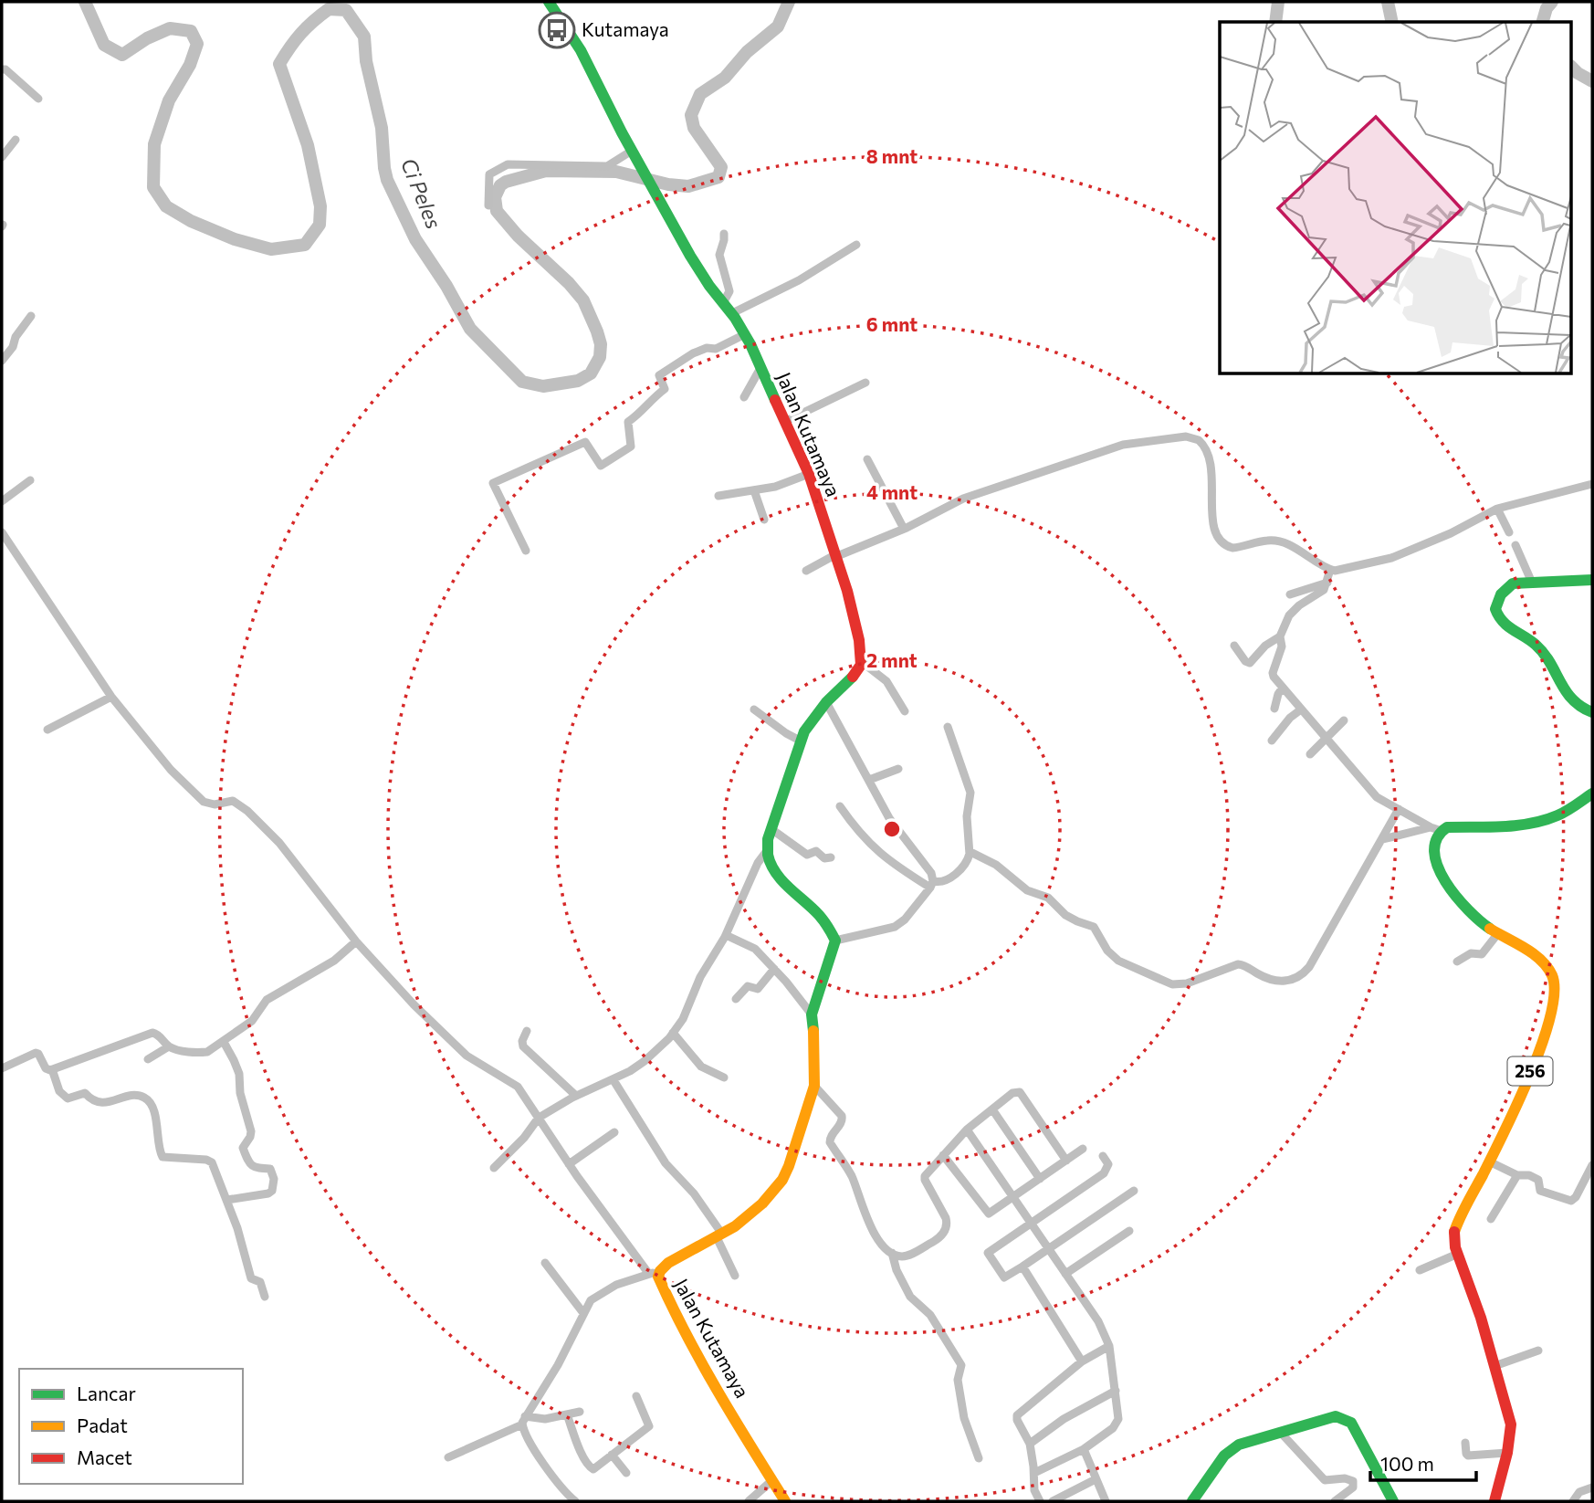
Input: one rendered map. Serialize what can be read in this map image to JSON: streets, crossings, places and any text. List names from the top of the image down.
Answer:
{
  "streets": {
    "main road": ["Jalan Kutamaya", "256"]
  },
  "water": ["Ci Peles"],
  "places": {
    "bus stop": ["Kutamaya"]
  },
  "legend": ["Lancar", "Padat", "Macet"],
  "scale_bar": "100 m",
  "rings": [
    "8 mnt",
    "6 mnt",
    "4 mnt",
    "2 mnt"
  ]
}
